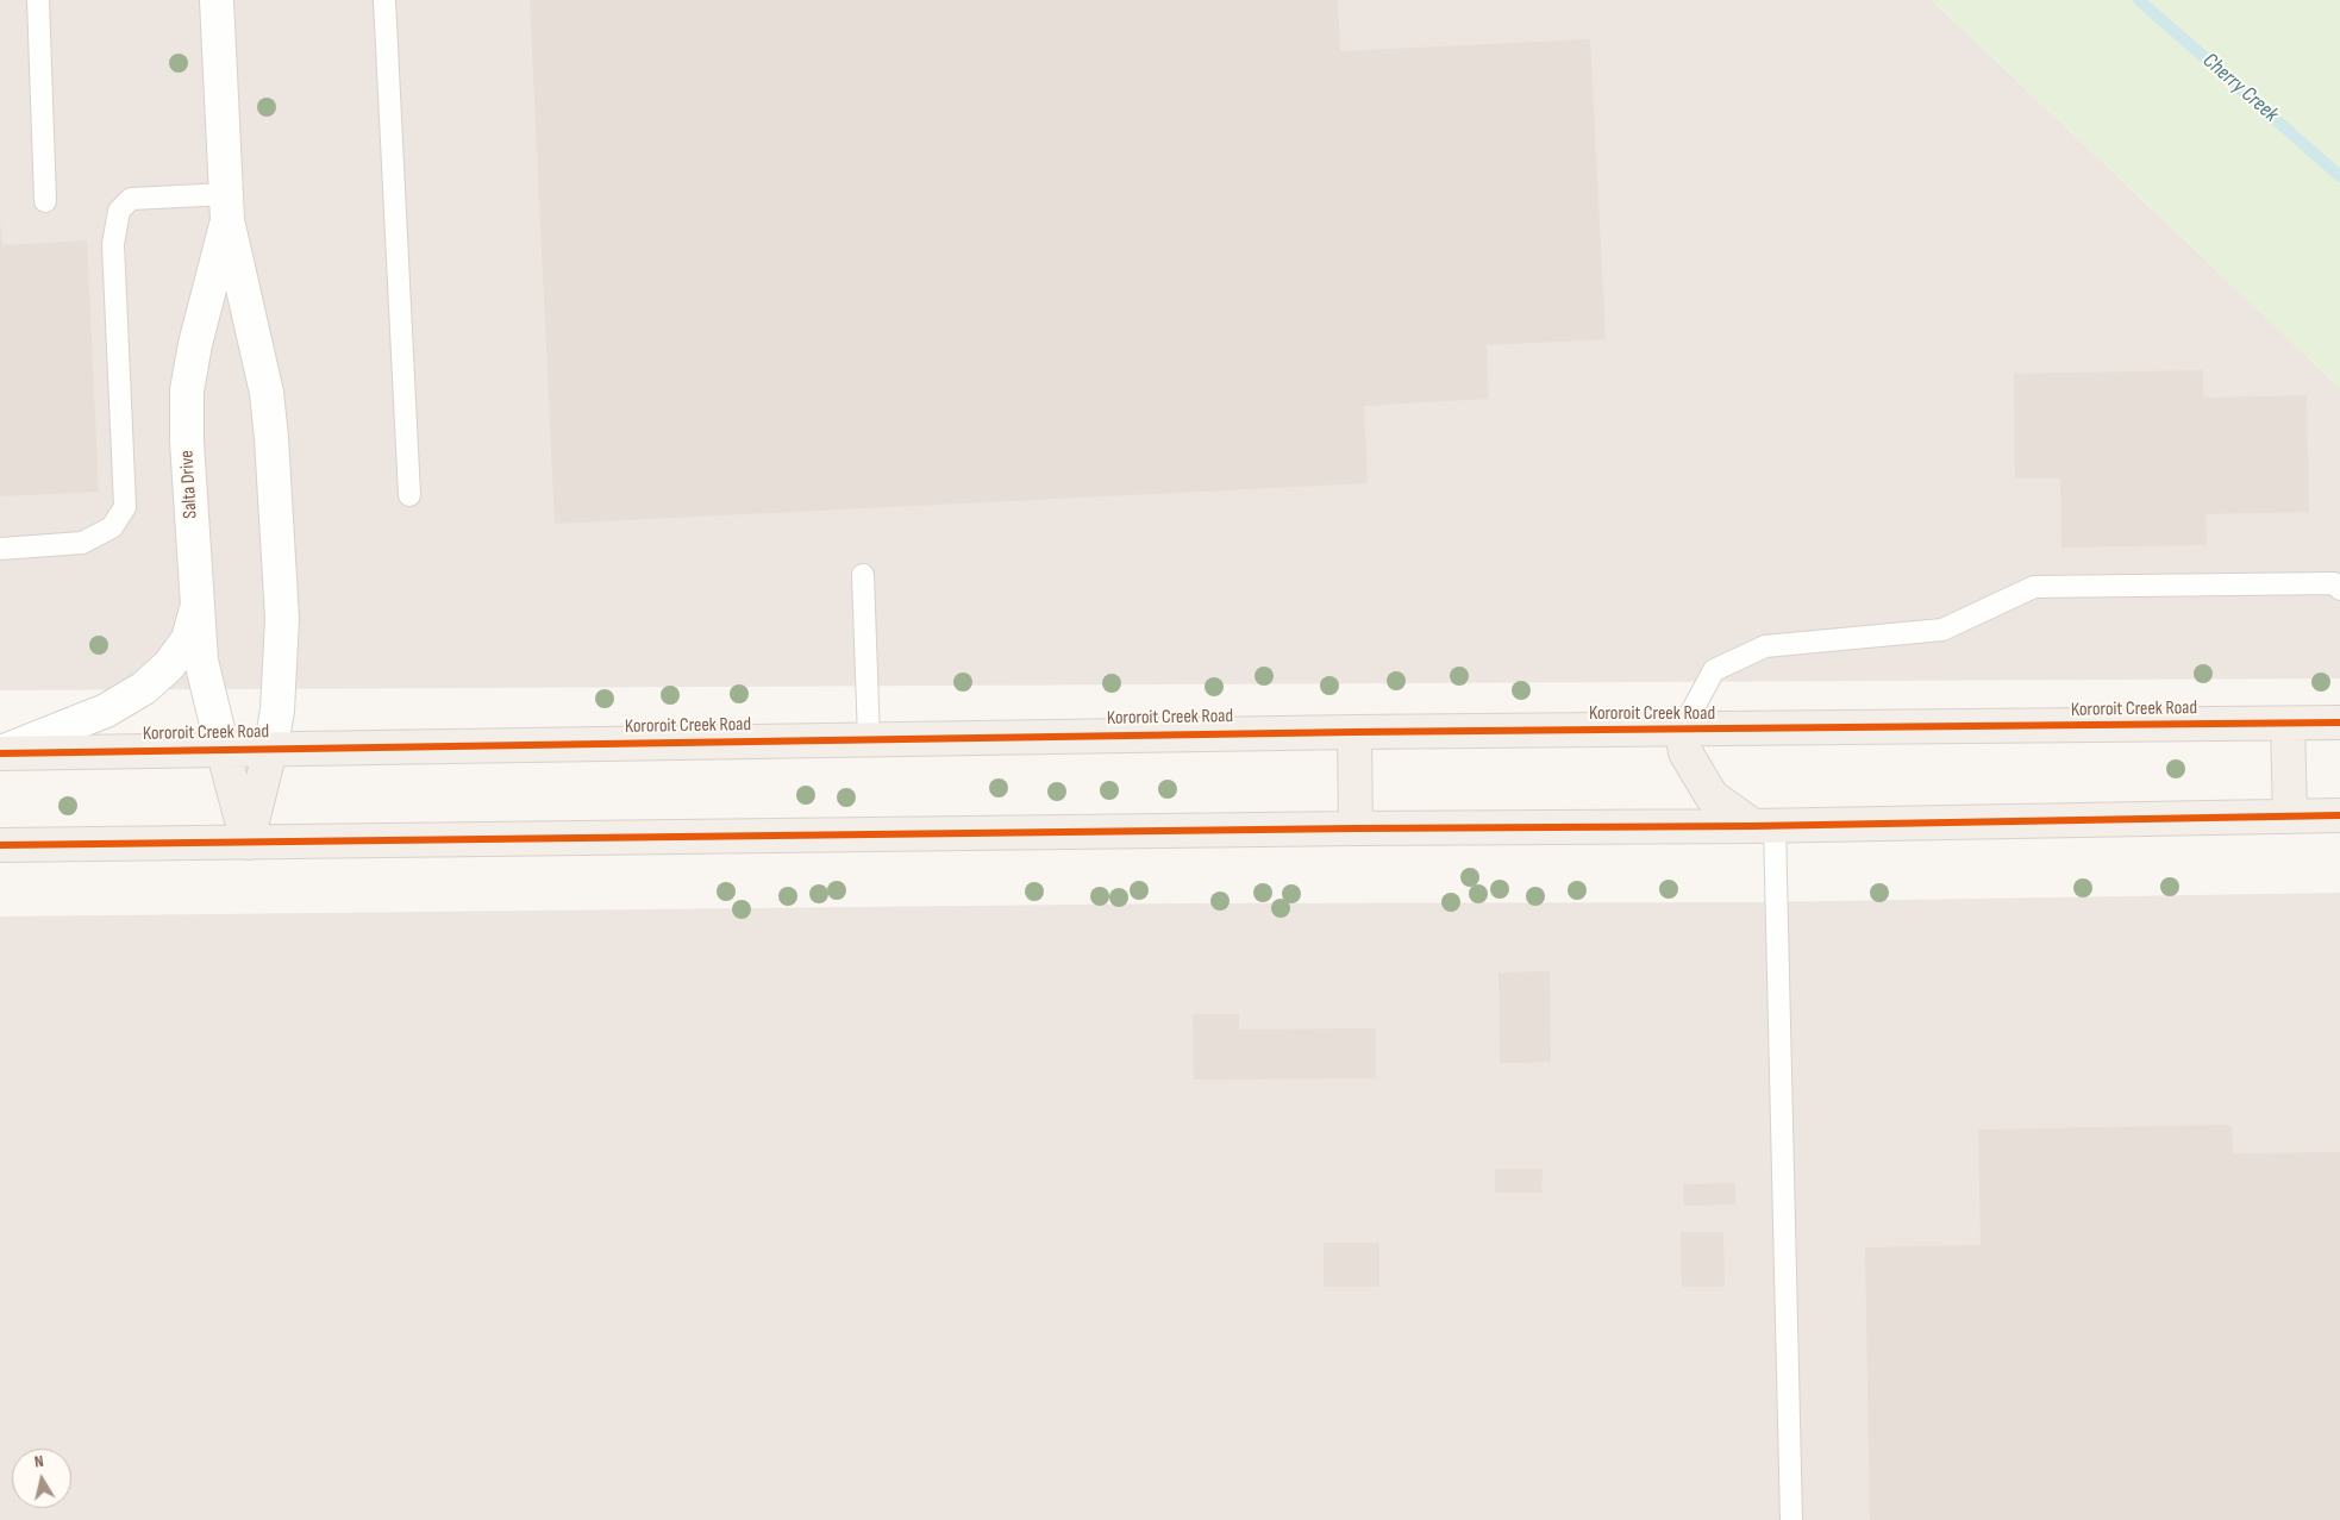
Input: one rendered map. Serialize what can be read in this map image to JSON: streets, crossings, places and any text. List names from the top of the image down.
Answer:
{
  "streets": {
    "main road": ["Kororoit Creek Road"],
    "street": ["Salta Drive"]
  },
  "crossings": [
    ["Salta Drive", "Kororoit Creek Road"]
  ],
  "water": ["Cherry Creek"],
  "north": "top"
}
